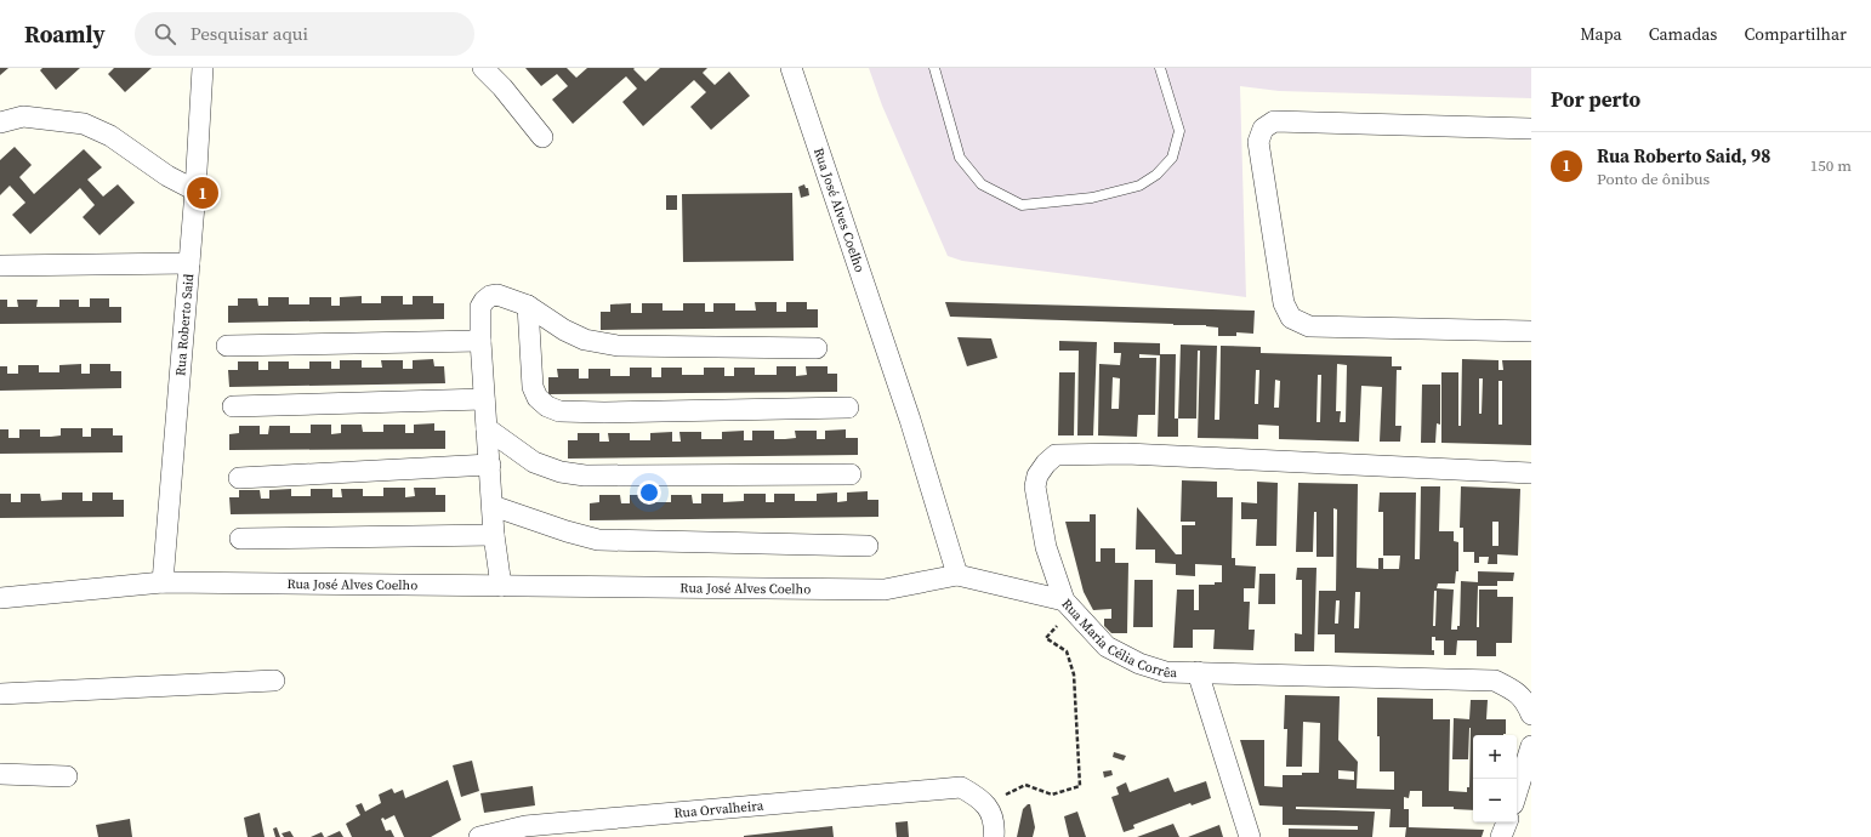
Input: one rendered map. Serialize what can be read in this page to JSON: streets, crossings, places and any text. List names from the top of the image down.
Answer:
{
  "streets": {
    "street": [
      "Rua José Alves Coelho",
      "Rua Roberto Said",
      "Rua Maria Célia Corrêa",
      "Rua Orvalheira"
    ]
  },
  "crossings": [
    ["Rua José Alves Coelho", "Rua Roberto Said"]
  ],
  "page": {
    "header": "Roamly",
    "search": "Pesquisar aqui",
    "nav": ["Mapa", "Camadas", "Compartilhar"],
    "heading": "Por perto",
    "list": [
      {
        "mark": "1",
        "name": "Rua Roberto Said, 98",
        "note": "Ponto de ônibus",
        "value": "150 m"
      }
    ],
    "pins": "1",
    "map_buttons": ["+", "−"]
  }
}
